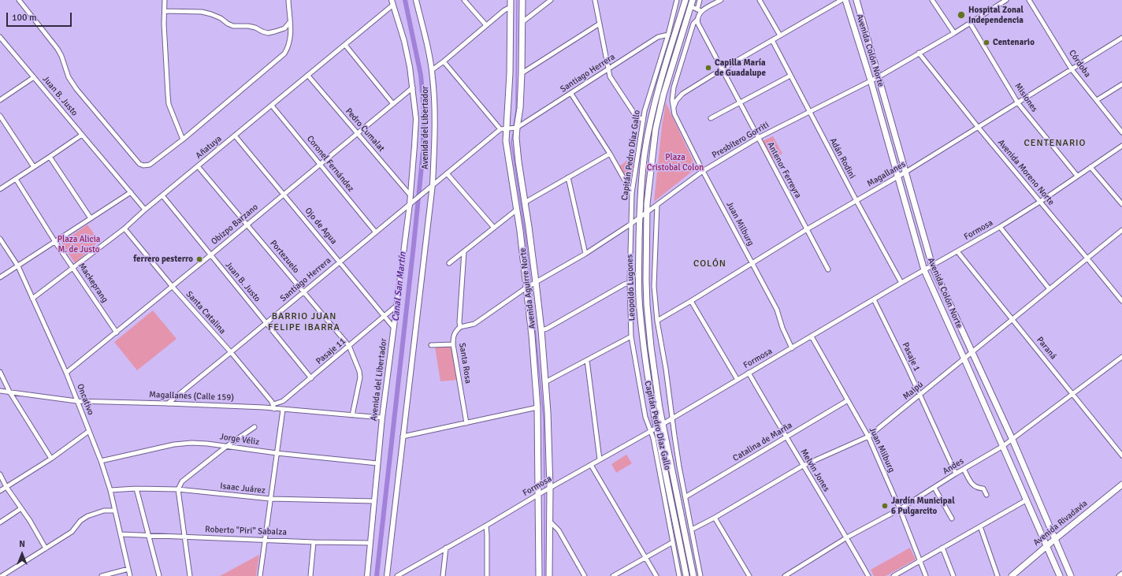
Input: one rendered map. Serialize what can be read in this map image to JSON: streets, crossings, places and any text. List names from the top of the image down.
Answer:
{
  "streets": {
    "main road": [
      "Avenida Colón Norte",
      "Leopoldo Lugones",
      "Avenida Aguirre Norte",
      "Avenida Rivadavia"
    ],
    "street": [
      "Córdoba",
      "Santiago Herrera",
      "Juan B. Justo",
      "Misiones",
      "Avenida del Libertador",
      "Pedro Cumalat",
      "Presbítero Gorriti",
      "Añatuya",
      "Capitán Pedro Díaz Gallo",
      "Adán Rodini",
      "Coronel Fernández",
      "Antenor Ferreyra",
      "Avenida Moreno Norte",
      "Magallanes",
      "Juan Milburg",
      "Obizpo Barzano",
      "Ojo de Agua",
      "Formosa",
      "Portezuelo",
      "Mackeprang",
      "Santa Catalina",
      "Paraná",
      "Pasaje 11",
      "Pasaje 1",
      "Santa Rosa",
      "Maipú",
      "Magallanes (Calle 159)",
      "Oncativo",
      "Jorge Véliz",
      "Catalina de Marña",
      "Andes",
      "Melvin Jones",
      "Isaac Juárez",
      "Roberto \"Piri\" Sabalza"
    ]
  },
  "crossings": [
    ["Avenida Colón Norte", "Presbítero Gorriti"],
    ["Avenida Colón Norte", "Magallanes"],
    ["Avenida Colón Norte", "Formosa"],
    ["Avenida Colón Norte", "Maipú"],
    ["Avenida Colón Norte", "Andes"],
    ["Avenida Colón Norte", "Avenida Rivadavia"],
    ["Córdoba", "Magallanes"],
    ["Santiago Herrera", "Juan B. Justo"],
    ["Santiago Herrera", "Avenida del Libertador"],
    ["Santiago Herrera", "Capitán Pedro Díaz Gallo"],
    ["Santiago Herrera", "Coronel Fernández"],
    ["Santiago Herrera", "Ojo de Agua"],
    ["Santiago Herrera", "Portezuelo"],
    ["Santiago Herrera", "Avenida Aguirre Norte"],
    ["Santiago Herrera", "Santa Catalina"],
    ["Santiago Herrera", "Magallanes (Calle 159)"],
    ["Juan B. Justo", "Añatuya"],
    ["Juan B. Justo", "Obizpo Barzano"],
    ["Juan B. Justo", "Pasaje 11"],
    ["Misiones", "Presbítero Gorriti"],
    ["Misiones", "Magallanes"],
    ["Misiones", "Formosa"],
    ["Avenida del Libertador", "Pedro Cumalat"],
    ["Avenida del Libertador", "Añatuya"],
    ["Avenida del Libertador", "Obizpo Barzano"],
    ["Avenida del Libertador", "Ojo de Agua"],
    ["Avenida del Libertador", "Pasaje 11"],
    ["Avenida del Libertador", "Magallanes (Calle 159)"],
    ["Avenida del Libertador", "Jorge Véliz"],
    ["Avenida del Libertador", "Isaac Juárez"],
    ["Avenida del Libertador", "Roberto \"Piri\" Sabalza"],
    ["Pedro Cumalat", "Añatuya"],
    ["Pedro Cumalat", "Obizpo Barzano"],
    ["Presbítero Gorriti", "Capitán Pedro Díaz Gallo"],
    ["Presbítero Gorriti", "Adán Rodini"],
    ["Presbítero Gorriti", "Antenor Ferreyra"],
    ["Presbítero Gorriti", "Avenida Moreno Norte"],
    ["Presbítero Gorriti", "Juan Milburg"],
    ["Presbítero Gorriti", "Leopoldo Lugones"],
    ["Presbítero Gorriti", "Avenida Aguirre Norte"],
    ["Presbítero Gorriti", "Santa Rosa"],
    ["Añatuya", "Coronel Fernández"],
    ["Añatuya", "Ojo de Agua"],
    ["Añatuya", "Portezuelo"],
    ["Añatuya", "Mackeprang"],
    ["Añatuya", "Santa Catalina"],
    ["Añatuya", "Oncativo"],
    ["Capitán Pedro Díaz Gallo", "Magallanes"],
    ["Capitán Pedro Díaz Gallo", "Formosa"],
    ["Capitán Pedro Díaz Gallo", "Maipú"],
    ["Capitán Pedro Díaz Gallo", "Catalina de Marña"],
    ["Adán Rodini", "Magallanes"],
    ["Adán Rodini", "Formosa"],
    ["Coronel Fernández", "Obizpo Barzano"],
    ["Antenor Ferreyra", "Magallanes"],
    ["Avenida Moreno Norte", "Magallanes"],
    ["Avenida Moreno Norte", "Formosa"],
    ["Avenida Moreno Norte", "Maipú"],
    ["Magallanes", "Juan Milburg"],
    ["Juan Milburg", "Formosa"],
    ["Juan Milburg", "Maipú"],
    ["Juan Milburg", "Catalina de Marña"],
    ["Juan Milburg", "Andes"],
    ["Obizpo Barzano", "Ojo de Agua"],
    ["Obizpo Barzano", "Portezuelo"],
    ["Obizpo Barzano", "Mackeprang"],
    ["Obizpo Barzano", "Santa Catalina"],
    ["Obizpo Barzano", "Oncativo"],
    ["Ojo de Agua", "Pasaje 11"],
    ["Formosa", "Leopoldo Lugones"],
    ["Formosa", "Avenida Aguirre Norte"],
    ["Formosa", "Paraná"],
    ["Formosa", "Pasaje 1"],
    ["Formosa", "Melvin Jones"],
    ["Portezuelo", "Pasaje 11"],
    ["Portezuelo", "Magallanes (Calle 159)"],
    ["Santa Catalina", "Pasaje 11"],
    ["Santa Catalina", "Magallanes (Calle 159)"],
    ["Paraná", "Maipú"],
    ["Paraná", "Andes"],
    ["Pasaje 11", "Magallanes (Calle 159)"],
    ["Pasaje 1", "Maipú"],
    ["Pasaje 1", "Andes"],
    ["Maipú", "Melvin Jones"],
    ["Magallanes (Calle 159)", "Oncativo"],
    ["Oncativo", "Jorge Véliz"],
    ["Oncativo", "Isaac Juárez"],
    ["Oncativo", "Roberto \"Piri\" Sabalza"],
    ["Catalina de Marña", "Melvin Jones"],
    ["Andes", "Melvin Jones"]
  ],
  "districts": ["CENTENARIO", "COLÓN", "BARRIO JUAN FELIPE IBARRA"],
  "water": ["Canal San Martín"],
  "parks": ["Plaza Cristobal Colon", "Plaza Alicia M. de Justo"],
  "places": [
    "Hospital Zonal Independencia",
    "Centenario",
    "Capilla María de Guadalupe",
    "ferrero pesterro",
    "Jardín Municipal 6 Pulgarcito"
  ],
  "scale_bar": "100 m",
  "north": "top"
}
